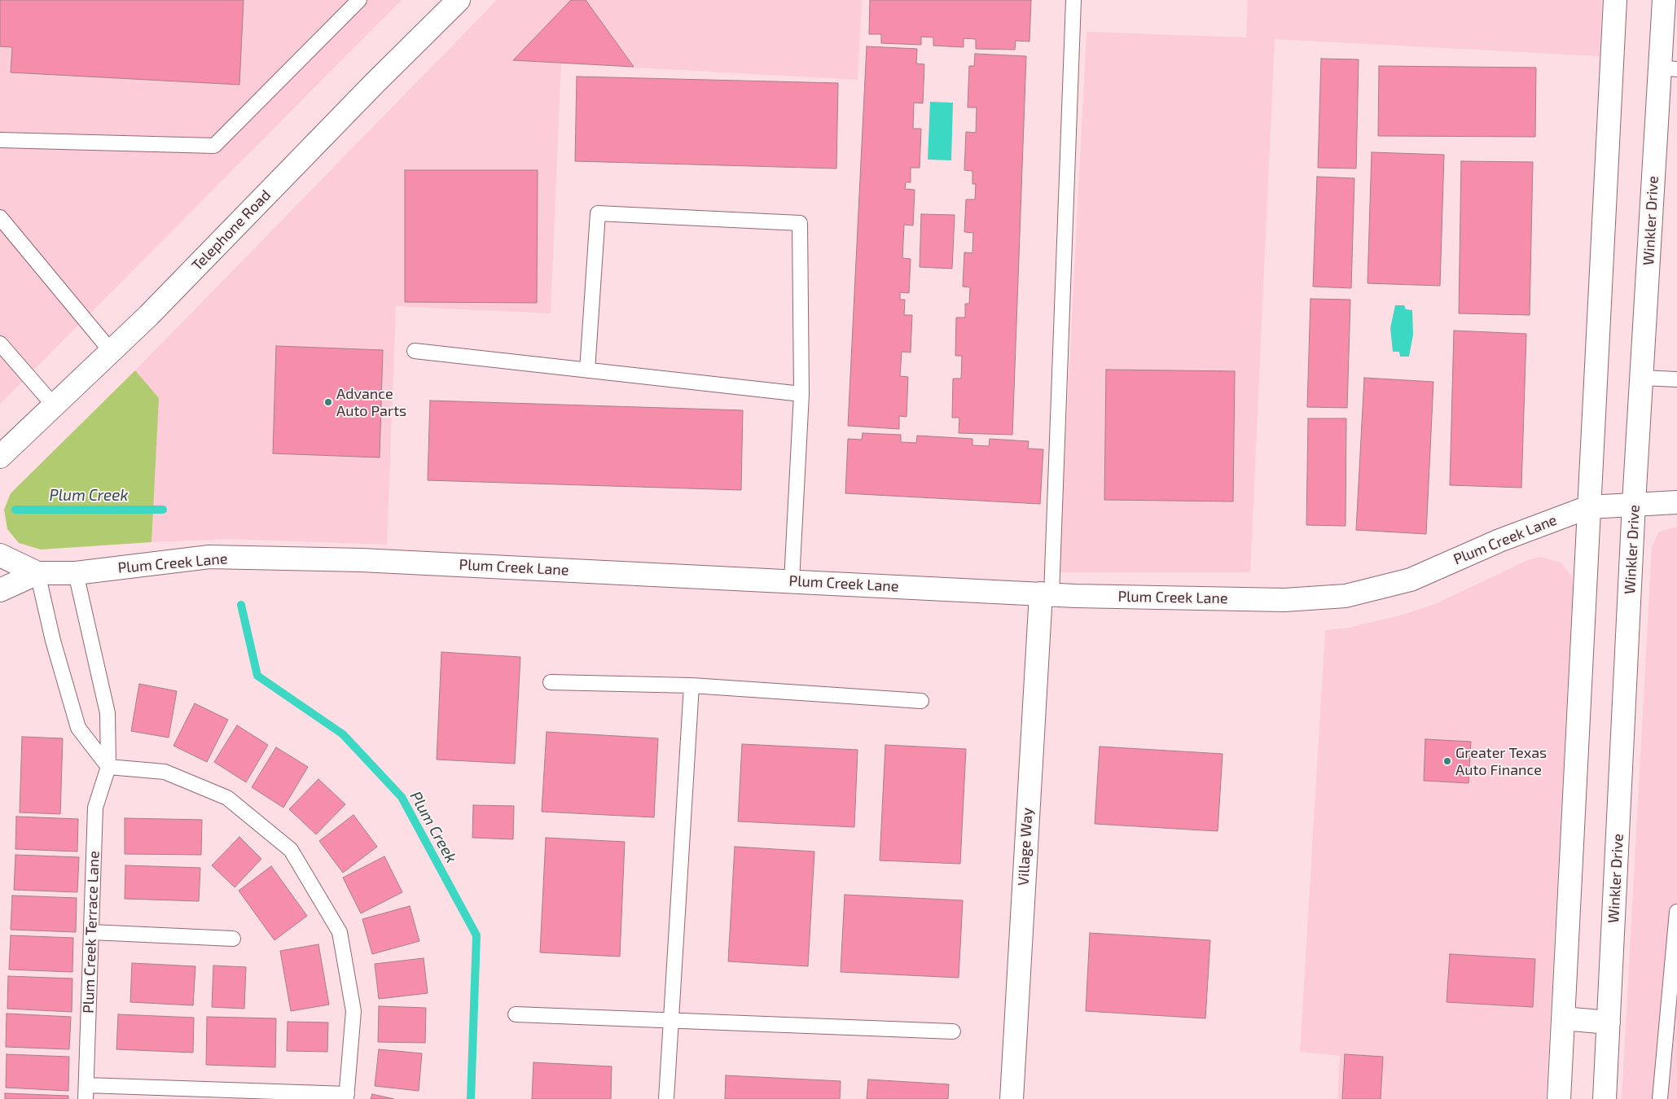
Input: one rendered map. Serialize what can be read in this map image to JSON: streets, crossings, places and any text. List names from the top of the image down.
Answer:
{
  "streets": {
    "main road": [
      "Winkler Drive",
      "Telephone Road",
      "Plum Creek Lane",
      "Village Way"
    ],
    "lane": ["Plum Creek Terrace Lane"]
  },
  "crossings": [
    ["Winkler Drive", "Plum Creek Lane"],
    ["Plum Creek Lane", "Village Way"],
    ["Plum Creek Lane", "Plum Creek Terrace Lane"]
  ],
  "water": ["Plum Creek"],
  "places": ["Advance Auto Parts", "Greater Texas Auto Finance"]
}
